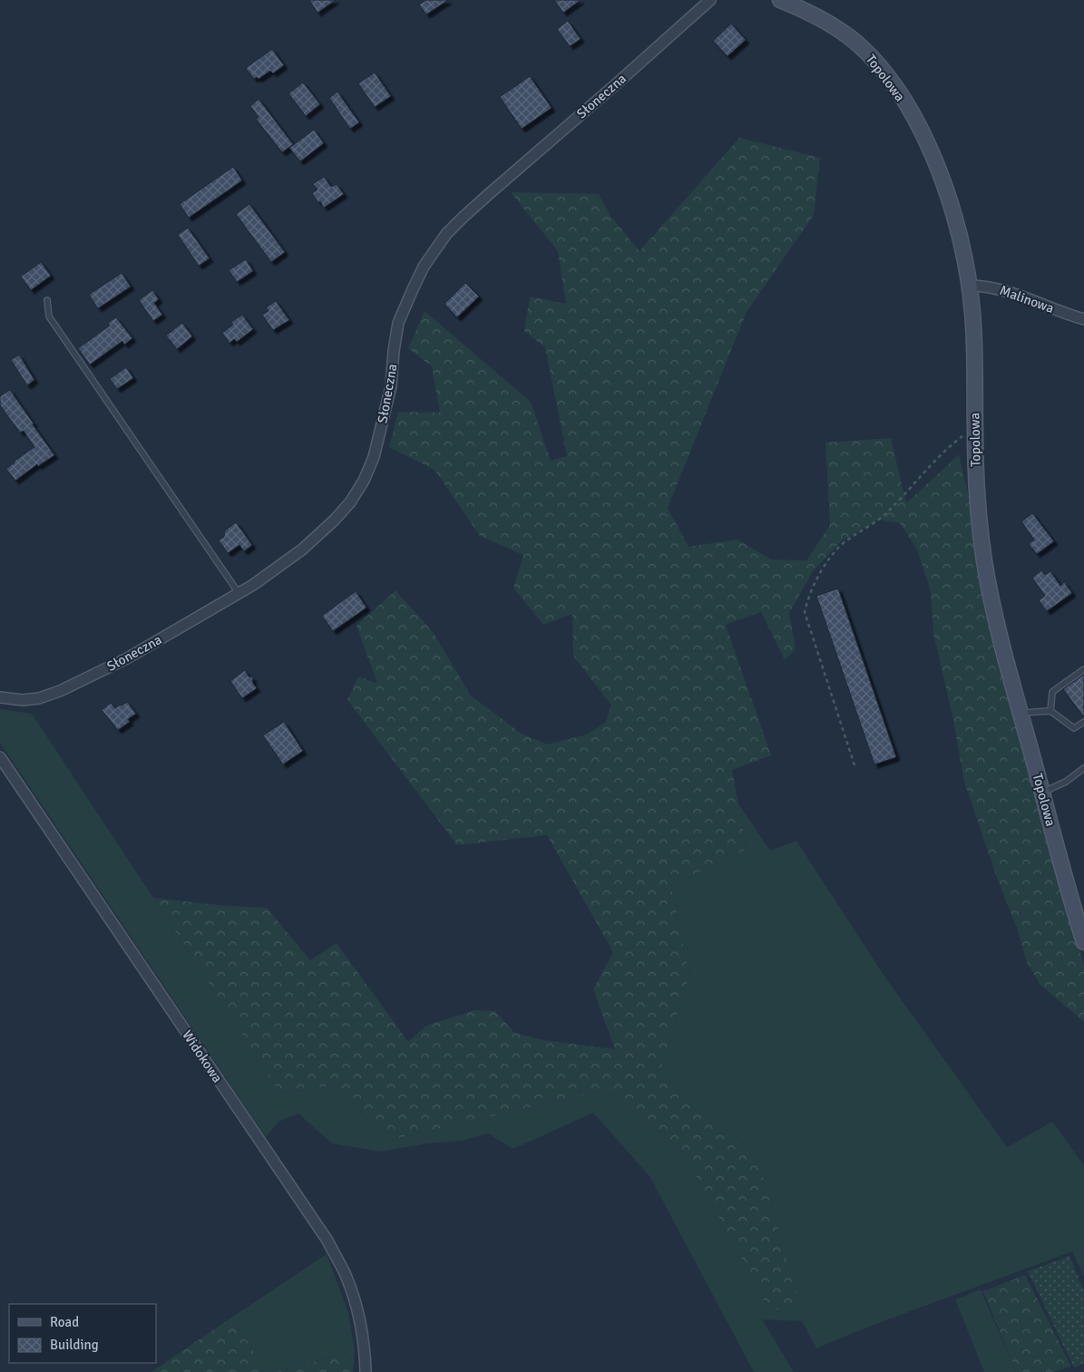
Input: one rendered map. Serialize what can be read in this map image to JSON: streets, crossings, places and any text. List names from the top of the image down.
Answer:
{
  "streets": {
    "street": [
      "Topolowa",
      "Słoneczna",
      "Malinowa",
      "Widokowa"
    ]
  },
  "crossings": [
    ["Topolowa", "Malinowa"]
  ],
  "legend": ["Road", "Building"]
}
